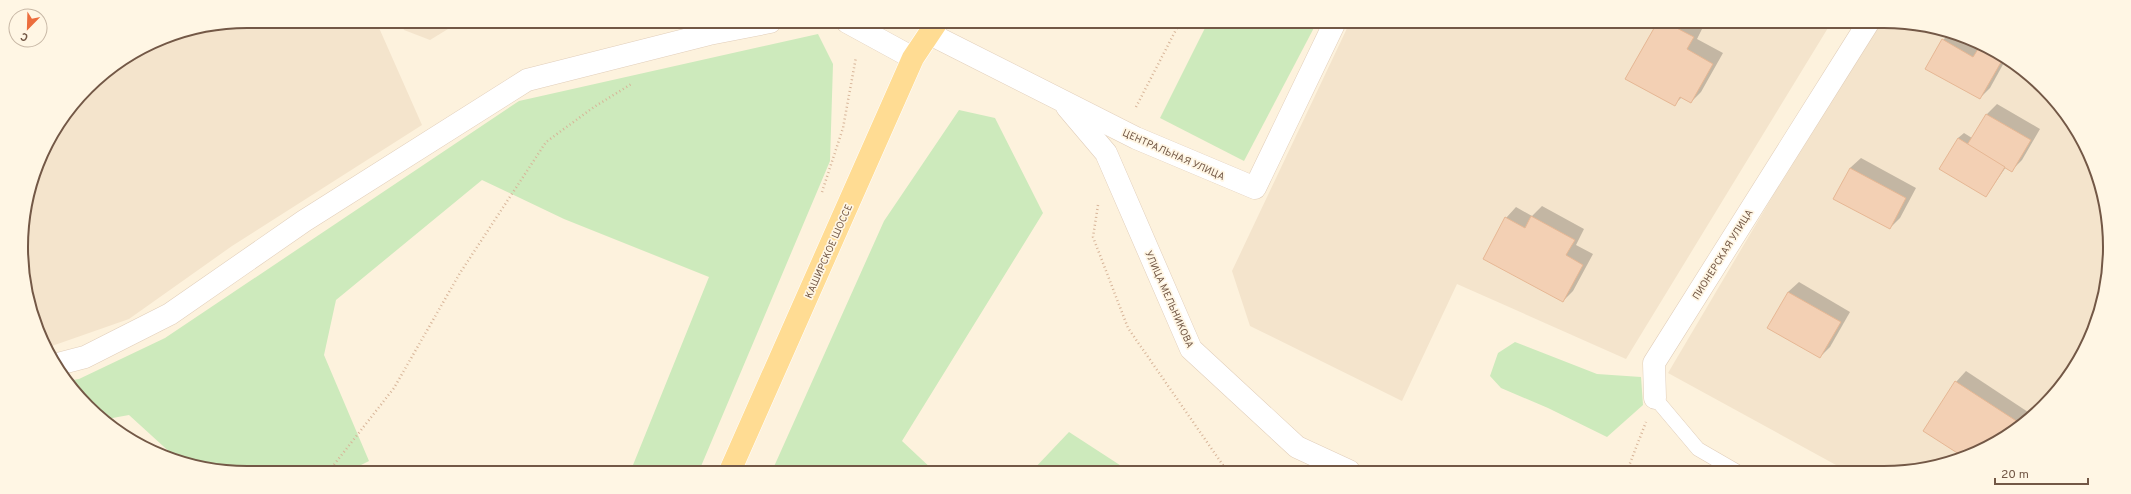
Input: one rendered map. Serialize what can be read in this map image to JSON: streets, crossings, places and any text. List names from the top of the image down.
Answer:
{
  "streets": {
    "main road": ["КАШИРСКОЕ ШОССЕ"],
    "street": ["ЦЕНТРАЛЬНАЯ УЛИЦА", "ПИОНЕРСКАЯ УЛИЦА", "УЛИЦА МЕЛЬНИКОВА"]
  },
  "crossings": [
    ["ЦЕНТРАЛЬНАЯ УЛИЦА", "УЛИЦА МЕЛЬНИКОВА"]
  ],
  "scale_bar": "20 m",
  "north": "bottom left"
}
